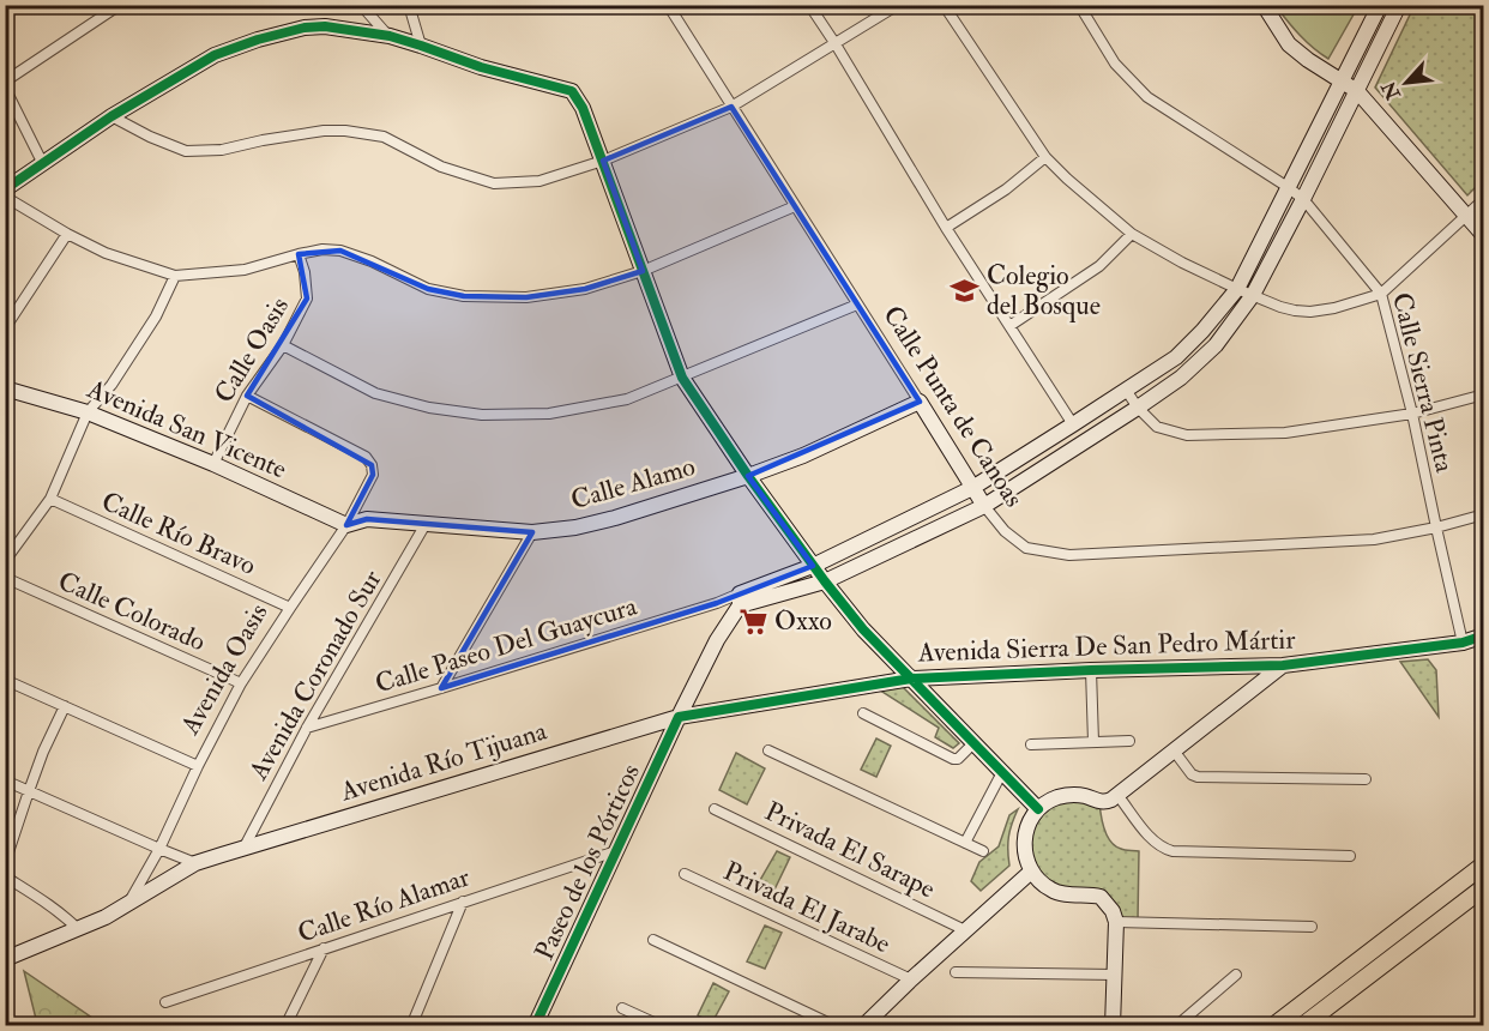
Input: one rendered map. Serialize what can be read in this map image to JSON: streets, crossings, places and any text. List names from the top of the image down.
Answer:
{
  "streets": {
    "street": [
      "Calle Oasis",
      "Calle Sierra Pinta",
      "Calle Punta de Canoas",
      "Avenida San Vicente",
      "Calle Alamo",
      "Calle Río Bravo",
      "Calle Colorado",
      "Calle Paseo Del Guaycura",
      "Avenida Sierra De San Pedro Mártir",
      "Avenida Oasis",
      "Avenida Coronado Sur",
      "Avenida Río Tijuana",
      "Privada El Sarape",
      "Paseo de los Pórticos",
      "Calle Río Alamar",
      "Privada El Jarabe"
    ]
  },
  "crossings": [
    ["Calle Oasis", "Avenida San Vicente"],
    ["Calle Oasis", "Avenida Oasis"],
    ["Calle Sierra Pinta", "Calle Punta de Canoas"],
    ["Calle Sierra Pinta", "Avenida Sierra De San Pedro Mártir"],
    ["Calle Punta de Canoas", "Calle Alamo"],
    ["Avenida San Vicente", "Calle Alamo"],
    ["Avenida San Vicente", "Avenida Oasis"],
    ["Calle Alamo", "Avenida Sierra De San Pedro Mártir"],
    ["Calle Alamo", "Avenida Oasis"],
    ["Calle Alamo", "Avenida Coronado Sur"],
    ["Calle Río Bravo", "Avenida Oasis"],
    ["Calle Colorado", "Avenida Oasis"],
    ["Calle Paseo Del Guaycura", "Avenida Coronado Sur"],
    ["Calle Paseo Del Guaycura", "Paseo de los Pórticos"],
    ["Avenida Sierra De San Pedro Mártir", "Avenida Río Tijuana"],
    ["Avenida Coronado Sur", "Avenida Río Tijuana"],
    ["Avenida Río Tijuana", "Paseo de los Pórticos"],
    ["Paseo de los Pórticos", "Calle Río Alamar"]
  ],
  "places": {
    "school or university": ["Colegio del Bosque"],
    "supermarket": ["Oxxo"]
  },
  "north": "bottom left"
}
